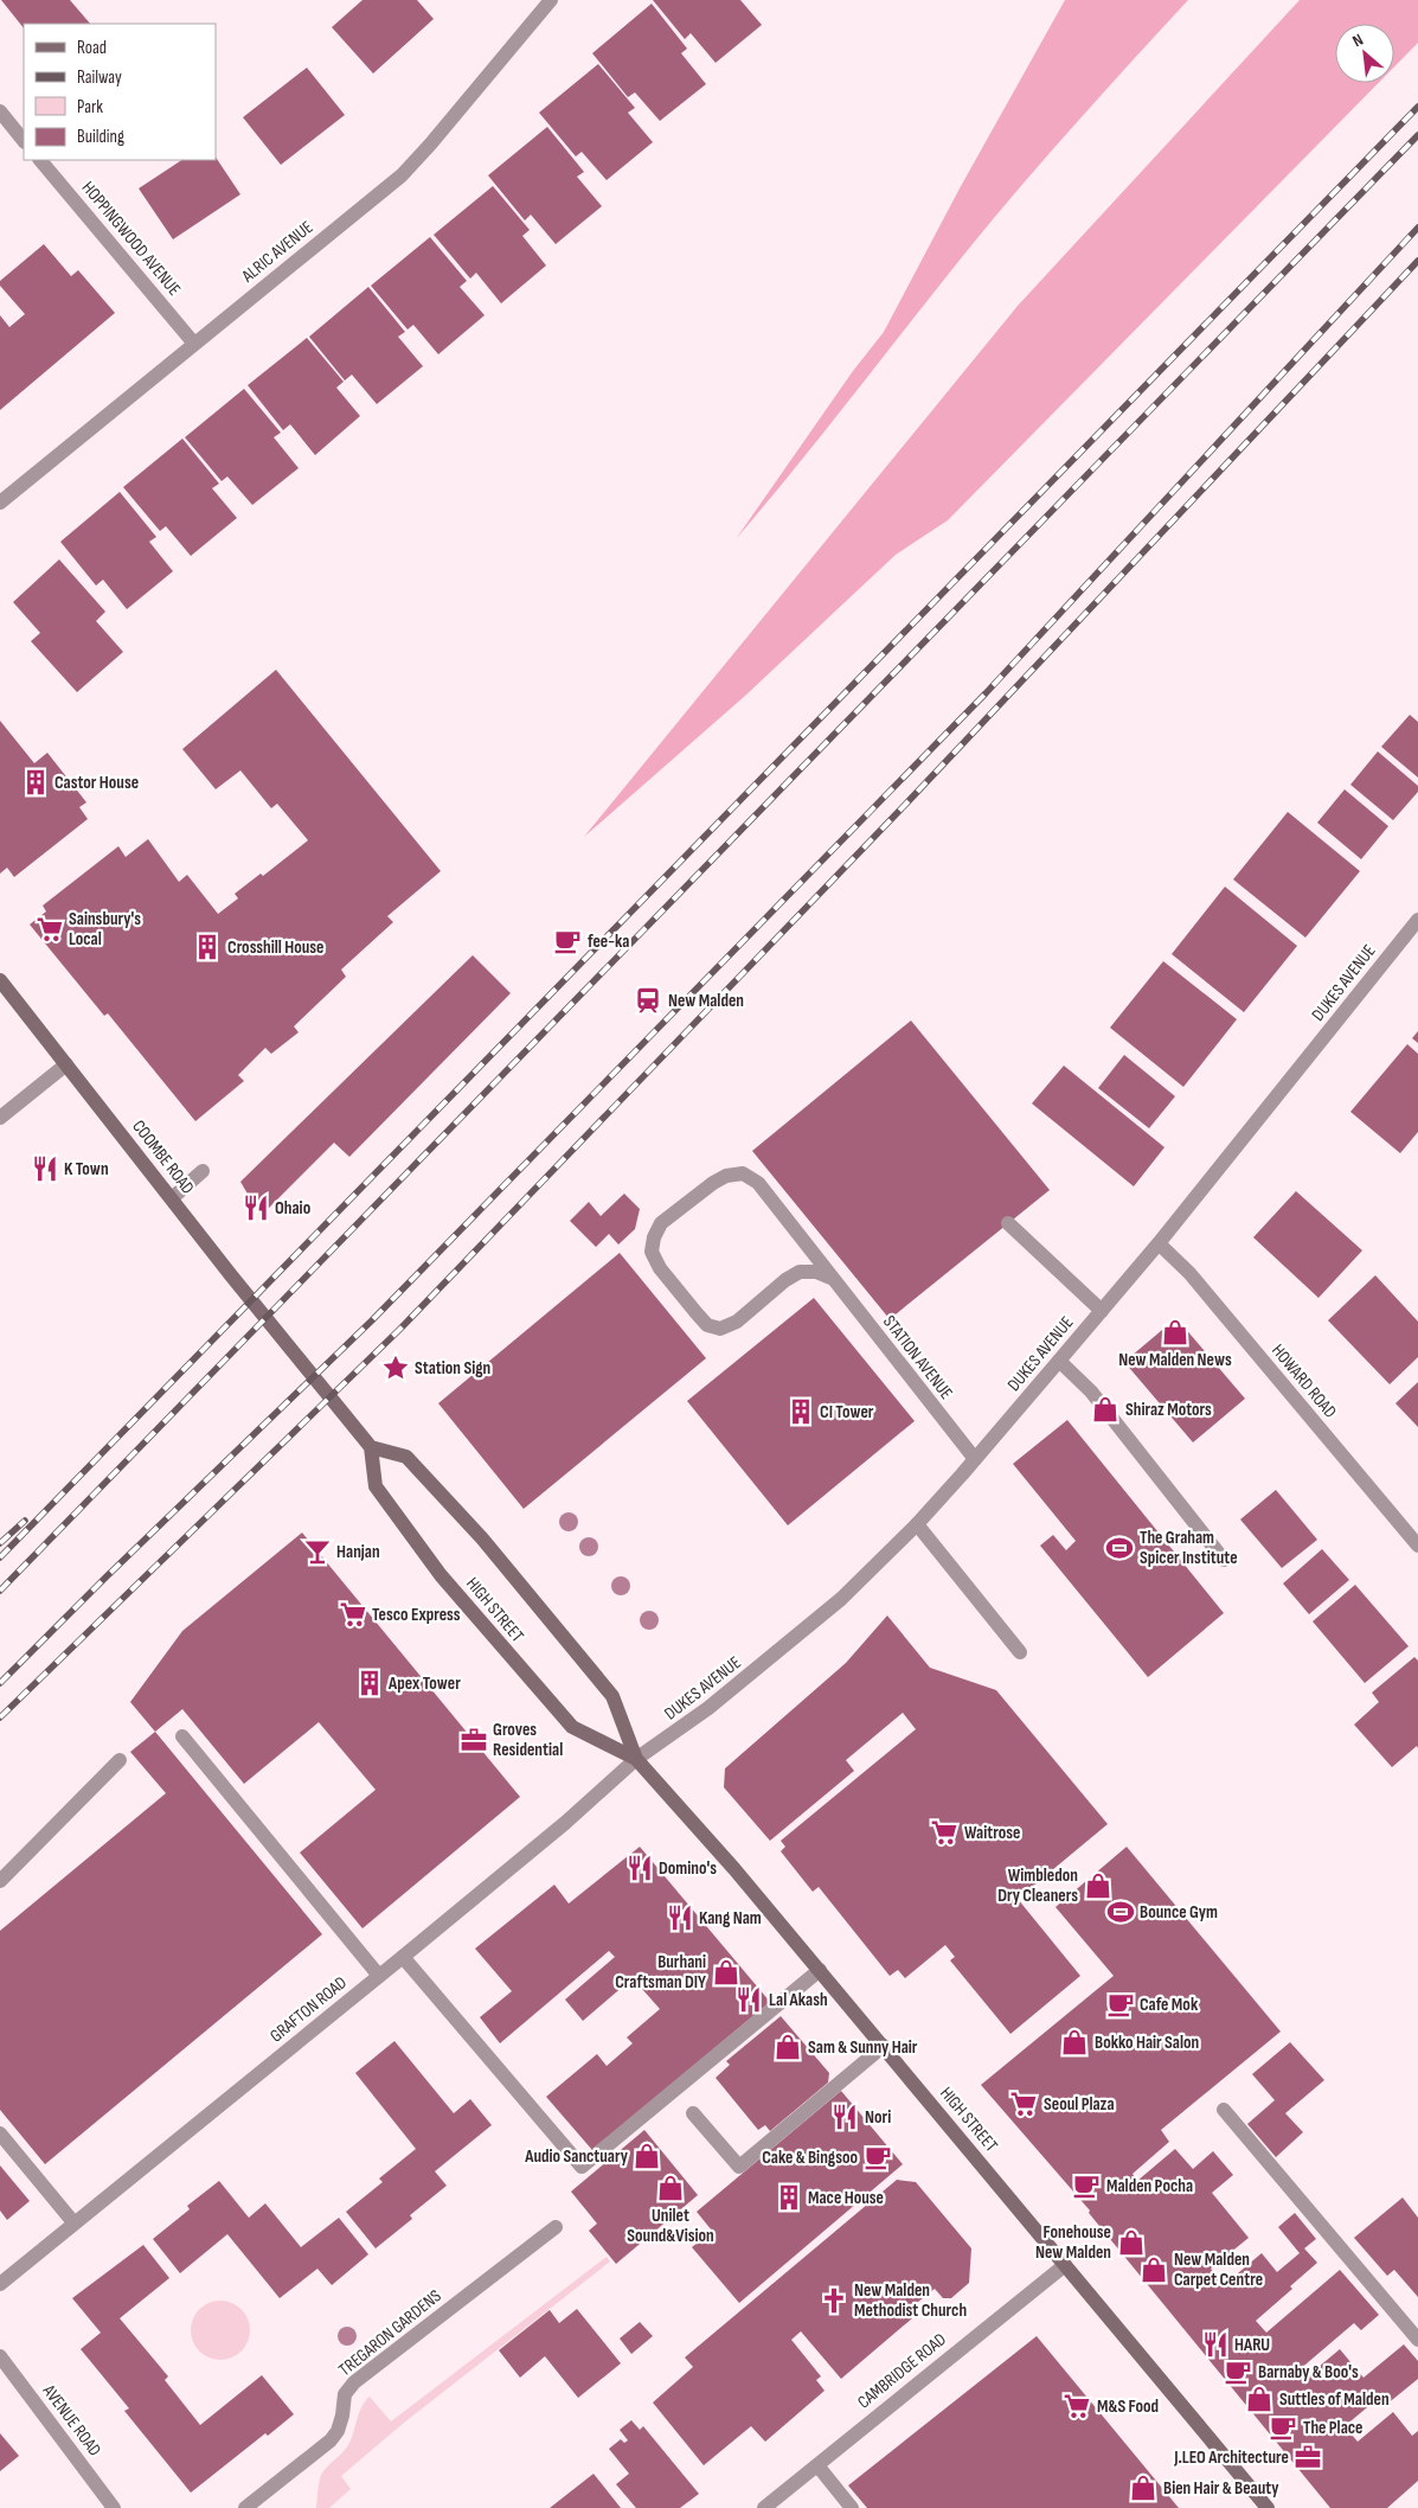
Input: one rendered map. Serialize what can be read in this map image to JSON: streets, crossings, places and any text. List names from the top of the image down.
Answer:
{
  "streets": {
    "main road": ["COOMBE ROAD", "HIGH STREET"],
    "street": [
      "HOPPINGWOOD AVENUE",
      "ALRIC AVENUE",
      "DUKES AVENUE",
      "STATION AVENUE",
      "HOWARD ROAD",
      "GRAFTON ROAD",
      "TREGARON GARDENS",
      "CAMBRIDGE ROAD",
      "AVENUE ROAD"
    ]
  },
  "crossings": [
    ["HOPPINGWOOD AVENUE", "ALRIC AVENUE"],
    ["DUKES AVENUE", "STATION AVENUE"],
    ["DUKES AVENUE", "HOWARD ROAD"],
    ["DUKES AVENUE", "HIGH STREET"],
    ["DUKES AVENUE", "GRAFTON ROAD"],
    ["COOMBE ROAD", "HIGH STREET"],
    ["HIGH STREET", "GRAFTON ROAD"],
    ["HIGH STREET", "CAMBRIDGE ROAD"]
  ],
  "places": {
    "building": [
      "Castor House",
      "Crosshill House",
      "CI Tower",
      "Apex Tower",
      "Mace House"
    ],
    "supermarket": [
      "Sainsbury's Local",
      "Tesco Express",
      "Waitrose",
      "Seoul Plaza",
      "M&S Food"
    ],
    "cafe": [
      "fee-ka",
      "Cafe Mok",
      "Cake & Bingsoo",
      "Malden Pocha",
      "Barnaby & Boo's",
      "The Place"
    ],
    "station": ["New Malden"],
    "restaurant": [
      "K Town",
      "Ohaio",
      "Domino's",
      "Kang Nam",
      "Lal Akash",
      "Nori",
      "HARU"
    ],
    "shop": [
      "New Malden News",
      "Shiraz Motors",
      "Wimbledon Dry Cleaners",
      "Burhani Craftsman DIY",
      "Bokko Hair Salon",
      "Sam & Sunny Hair",
      "Audio Sanctuary",
      "Unilet Sound&Vision",
      "Fonehouse New Malden",
      "New Malden Carpet Centre",
      "Suttles of Malden",
      "Bien Hair & Beauty"
    ],
    "place": ["Station Sign"],
    "sports": ["The Graham Spicer Institute", "Bounce Gym"],
    "bar": ["Hanjan"],
    "office": ["Groves Residential", "J.LEO Architecture"],
    "church": ["New Malden Methodist Church"]
  },
  "legend": [
    "Road",
    "Railway",
    "Park",
    "Building"
  ],
  "north": "top left"
}
